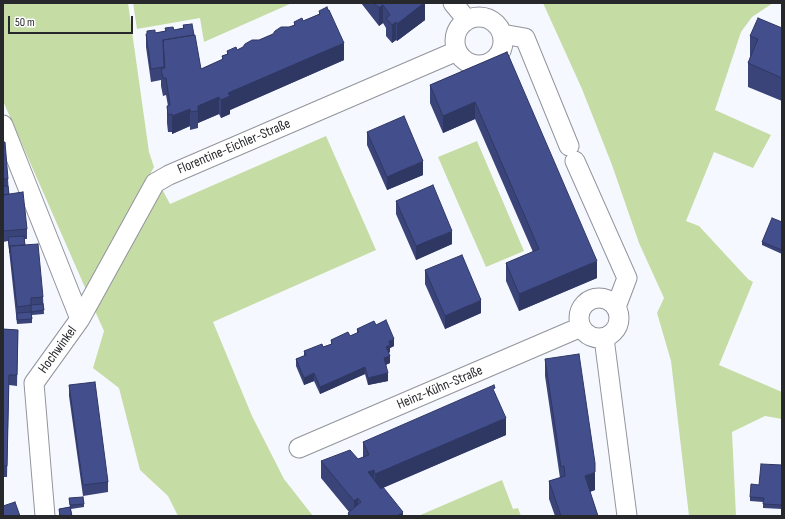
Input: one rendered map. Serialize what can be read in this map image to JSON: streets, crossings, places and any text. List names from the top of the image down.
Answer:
{
  "streets": {
    "street": ["Florentine-Eichler-Straße", "Hochwinkel", "Heinz-Kühn-Straße"]
  },
  "crossings": [
    ["Florentine-Eichler-Straße", "Hochwinkel"]
  ],
  "scale_bar": "50 m"
}
